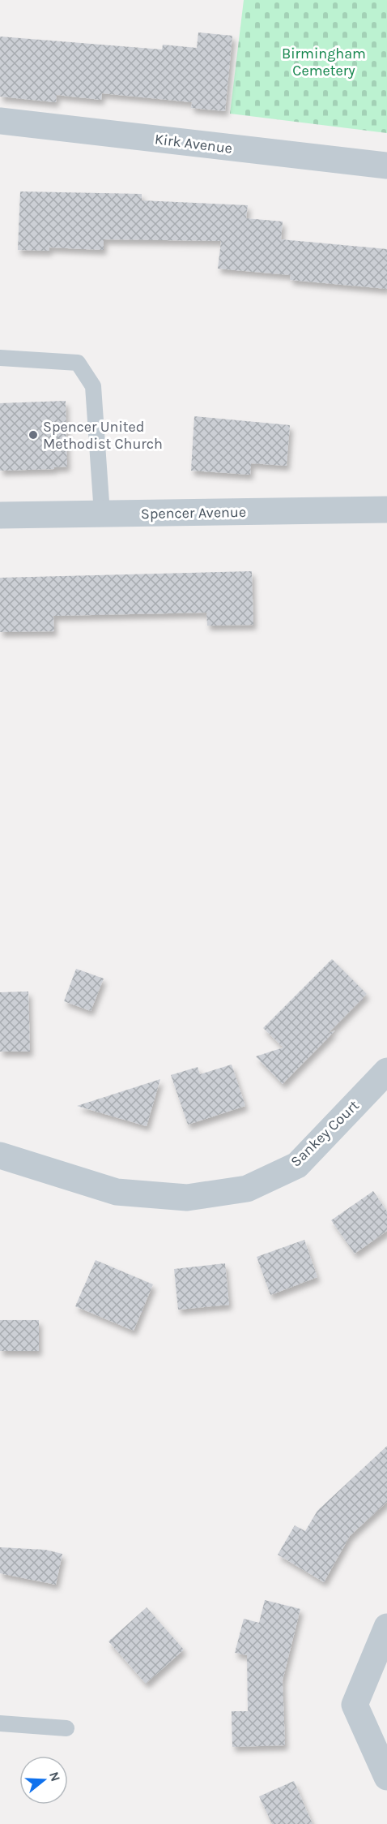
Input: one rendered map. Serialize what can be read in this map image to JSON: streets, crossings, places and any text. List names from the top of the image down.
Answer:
{
  "streets": {
    "street": ["Kirk Avenue", "Spencer Avenue", "Sankey Court"]
  },
  "parks": ["Birmingham Cemetery"],
  "places": ["Spencer United Methodist Church"],
  "north": "right"
}
